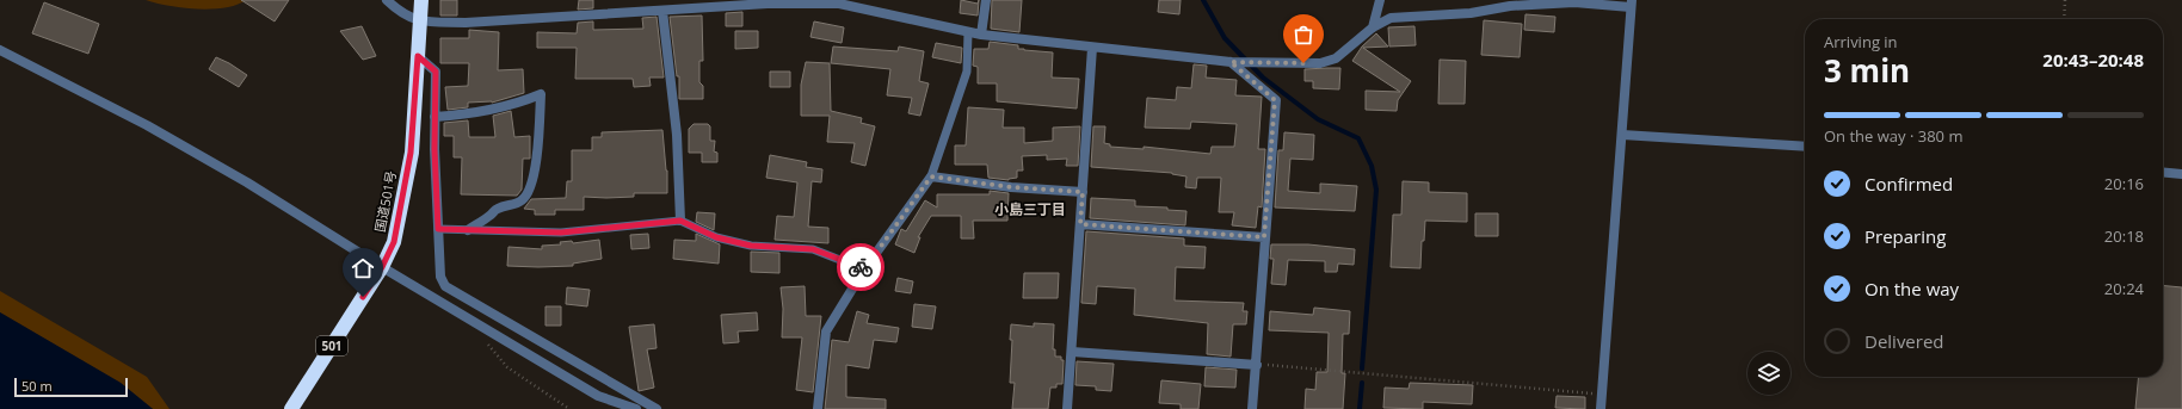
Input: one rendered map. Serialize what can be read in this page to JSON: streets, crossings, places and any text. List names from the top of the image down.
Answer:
{
  "streets": {
    "highway": ["国道501号", "501"]
  },
  "districts": ["小島三丁目"],
  "scale_bar": "50 m",
  "page": {
    "heading": ["3 min", "Arriving in", "20:43–20:48"],
    "bar": "On the way · 380 m",
    "list": [
      ["Confirmed", "20:16"],
      ["Preparing", "20:18"],
      ["On the way", "20:24"],
      "Delivered"
    ],
    "scale": "50 m"
  }
}
